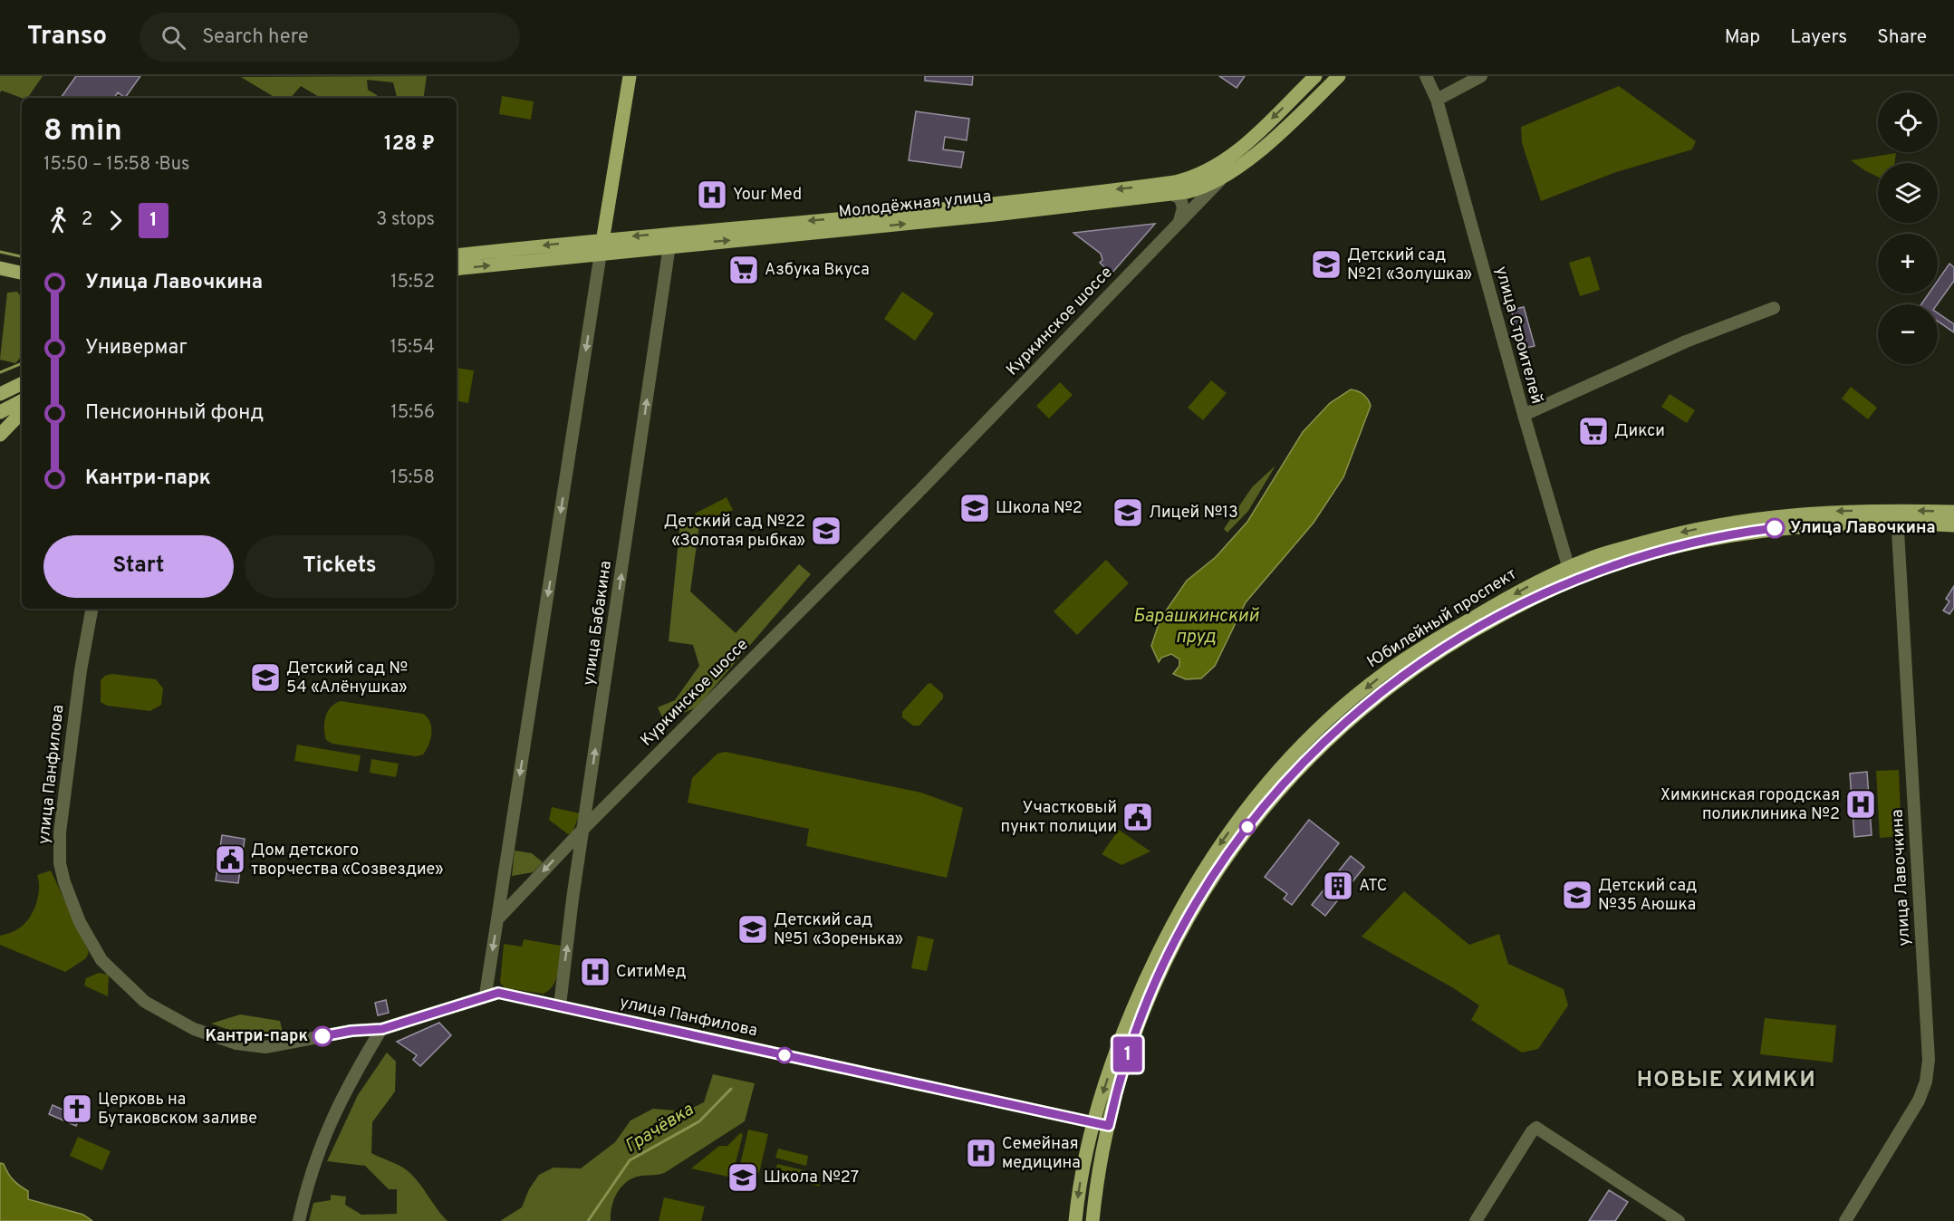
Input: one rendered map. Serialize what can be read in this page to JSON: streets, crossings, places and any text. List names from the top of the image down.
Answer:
{
  "streets": {
    "main road": ["Молодёжная улица", "Юбилейный проспект"],
    "street": [
      "Куркинское шоссе",
      "улица Строителей",
      "улица Бабакина",
      "улица Панфилова",
      "улица Лавочкина"
    ]
  },
  "crossings": [
    ["Молодёжная улица", "Куркинское шоссе"],
    ["Молодёжная улица", "улица Бабакина"],
    ["Куркинское шоссе", "улица Бабакина"],
    ["улица Строителей", "Юбилейный проспект"],
    ["Юбилейный проспект", "улица Панфилова"],
    ["Юбилейный проспект", "улица Лавочкина"],
    ["улица Бабакина", "улица Панфилова"]
  ],
  "districts": ["НОВЫЕ ХИМКИ"],
  "water": ["Барашкинский пруд", "Грачёвка"],
  "places": {
    "hospital": [
      "Your Med",
      "Химкинская городская поликлиника №2",
      "СитиМед",
      "Семейная медицина"
    ],
    "school or university": [
      "Детский сад №21 «Золушка»",
      "Школа №2",
      "Лицей №13",
      "Детский сад №22 «Золотая рыбка»",
      "Детский сад № 54 «Алёнушка»",
      "Детский сад №35 Аюшка",
      "Детский сад №51 «Зоренька»",
      "Школа №27"
    ],
    "supermarket": ["Азбука Вкуса", "Дикси"],
    "other": ["Улица Лавочкина", "Кантри-парк"],
    "public building": ["Участковый пункт полиции", "Дом детского творчества «Созвездие»"],
    "building": ["АТС"],
    "church": ["Церковь на Бутаковском заливе"]
  },
  "lines": ["bus line 1"],
  "page": {
    "header": "Transo",
    "search": "Search here",
    "nav": ["Map", "Layers", "Share"],
    "on_map": "1",
    "map_buttons": ["+", "−"],
    "heading": ["8 min", "15:50 – 15:58 · Bus", "128 ₽"],
    "legs": ["2", "1", "3 stops"],
    "list": [
      {
        "name": "Улица Лавочкина",
        "value": "15:52"
      },
      {
        "name": "Универмаг",
        "value": "15:54"
      },
      {
        "name": "Пенсионный фонд",
        "value": "15:56"
      },
      {
        "name": "Кантри-парк",
        "value": "15:58"
      }
    ],
    "buttons": ["Start", "Tickets"]
  }
}
